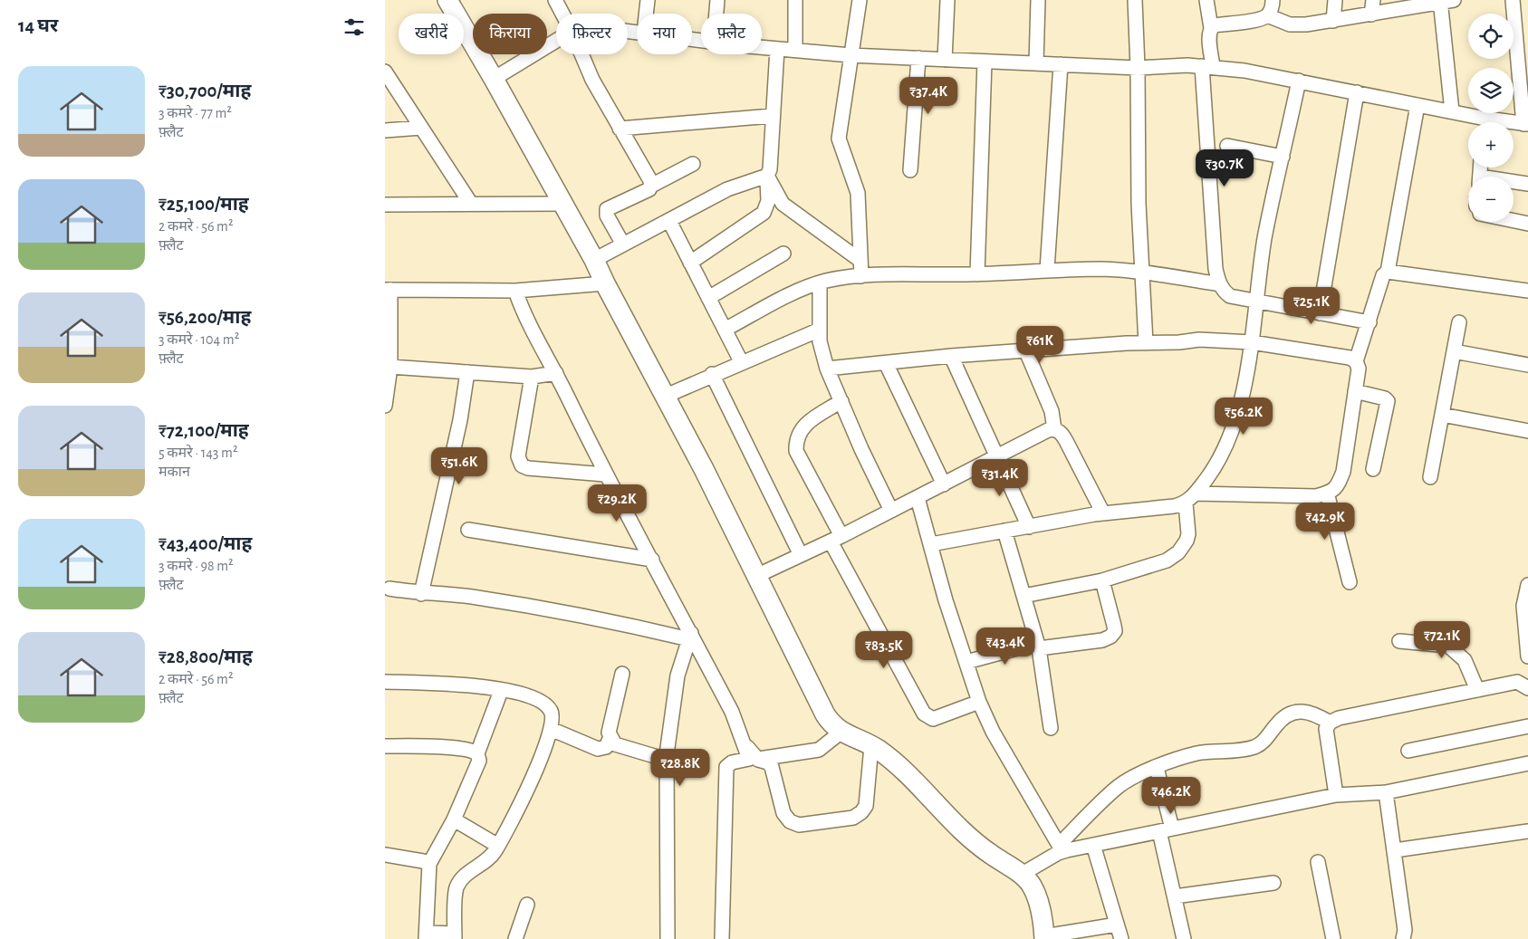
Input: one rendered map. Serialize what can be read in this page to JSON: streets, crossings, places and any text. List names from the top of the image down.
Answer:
{
  "page": {
    "heading": "14 घर",
    "map_buttons": ["+", "−"],
    "chip": [
      "खरीदें",
      "किराया",
      "फ़िल्टर",
      "नया",
      "फ़्लैट"
    ],
    "list": [
      {
        "name": "₹30,700/माह",
        "note": "3 कमरे · 77 m² · फ़्लैट"
      },
      {
        "name": "₹25,100/माह",
        "note": "2 कमरे · 56 m² · फ़्लैट"
      },
      {
        "name": "₹56,200/माह",
        "note": "3 कमरे · 104 m² · फ़्लैट"
      },
      {
        "name": "₹72,100/माह",
        "note": "5 कमरे · 143 m² · मकान"
      },
      {
        "name": "₹43,400/माह",
        "note": "3 कमरे · 98 m² · फ़्लैट"
      },
      {
        "name": "₹28,800/माह",
        "note": "2 कमरे · 56 m² · फ़्लैट"
      }
    ],
    "price": [
      "₹37.4K",
      "₹30.7K",
      "₹25.1K",
      "₹61K",
      "₹56.2K",
      "₹51.6K",
      "₹31.4K",
      "₹29.2K",
      "₹42.9K",
      "₹72.1K",
      "₹43.4K",
      "₹83.5K",
      "₹28.8K",
      "₹46.2K"
    ]
  }
}
